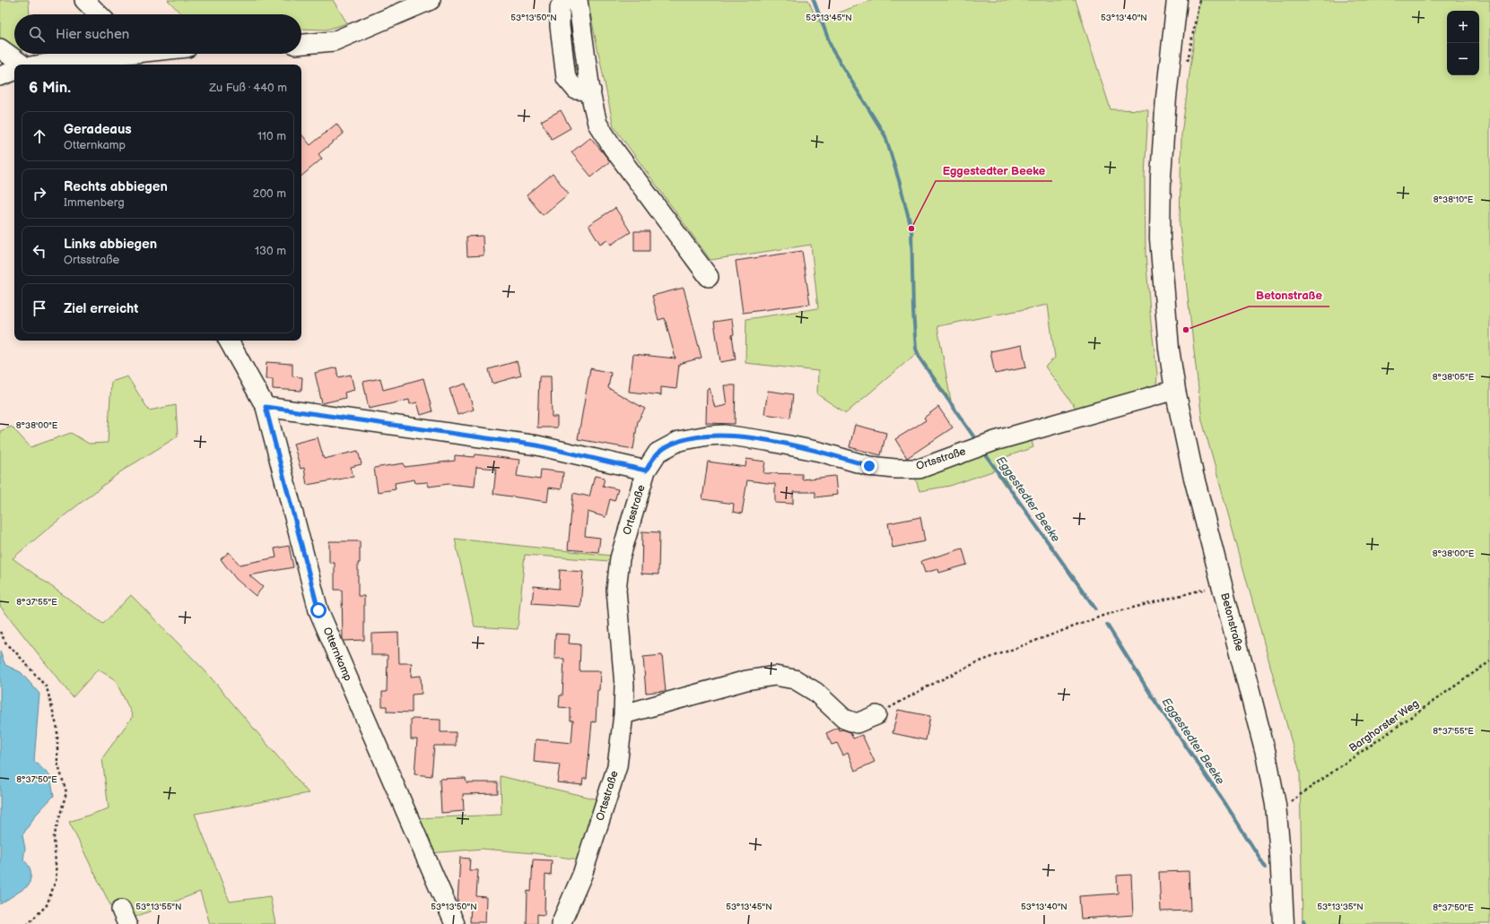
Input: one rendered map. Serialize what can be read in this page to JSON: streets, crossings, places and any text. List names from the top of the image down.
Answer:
{
  "streets": {
    "main road": ["Betonstraße"],
    "street": ["Ortsstraße", "Otternkamp"],
    "path": ["Barghorster Weg"]
  },
  "crossings": [
    ["Ortsstraße", "Betonstraße"]
  ],
  "water": ["Eggestedter Beeke"],
  "places": ["Eggestedter Beeke", "Betonstraße"],
  "page": {
    "map_buttons": ["+", "−"],
    "search": "Hier suchen",
    "heading": ["6 Min.", "Zu Fuß · 440 m"],
    "list": [
      ["Geradeaus", "Otternkamp", "110 m"],
      ["Rechts abbiegen", "Immenberg", "200 m"],
      ["Links abbiegen", "Ortsstraße", "130 m"],
      "Ziel erreicht"
    ]
  },
  "coordinates": [
    "53°13'50\"N",
    "53°13'45\"N",
    "53°13'40\"N",
    "8°38'10\"E",
    "8°38'05\"E",
    "8°38'00\"E",
    "8°37'55\"E",
    "8°37'50\"E",
    "53°13'55\"N",
    "53°13'35\"N"
  ]
}
